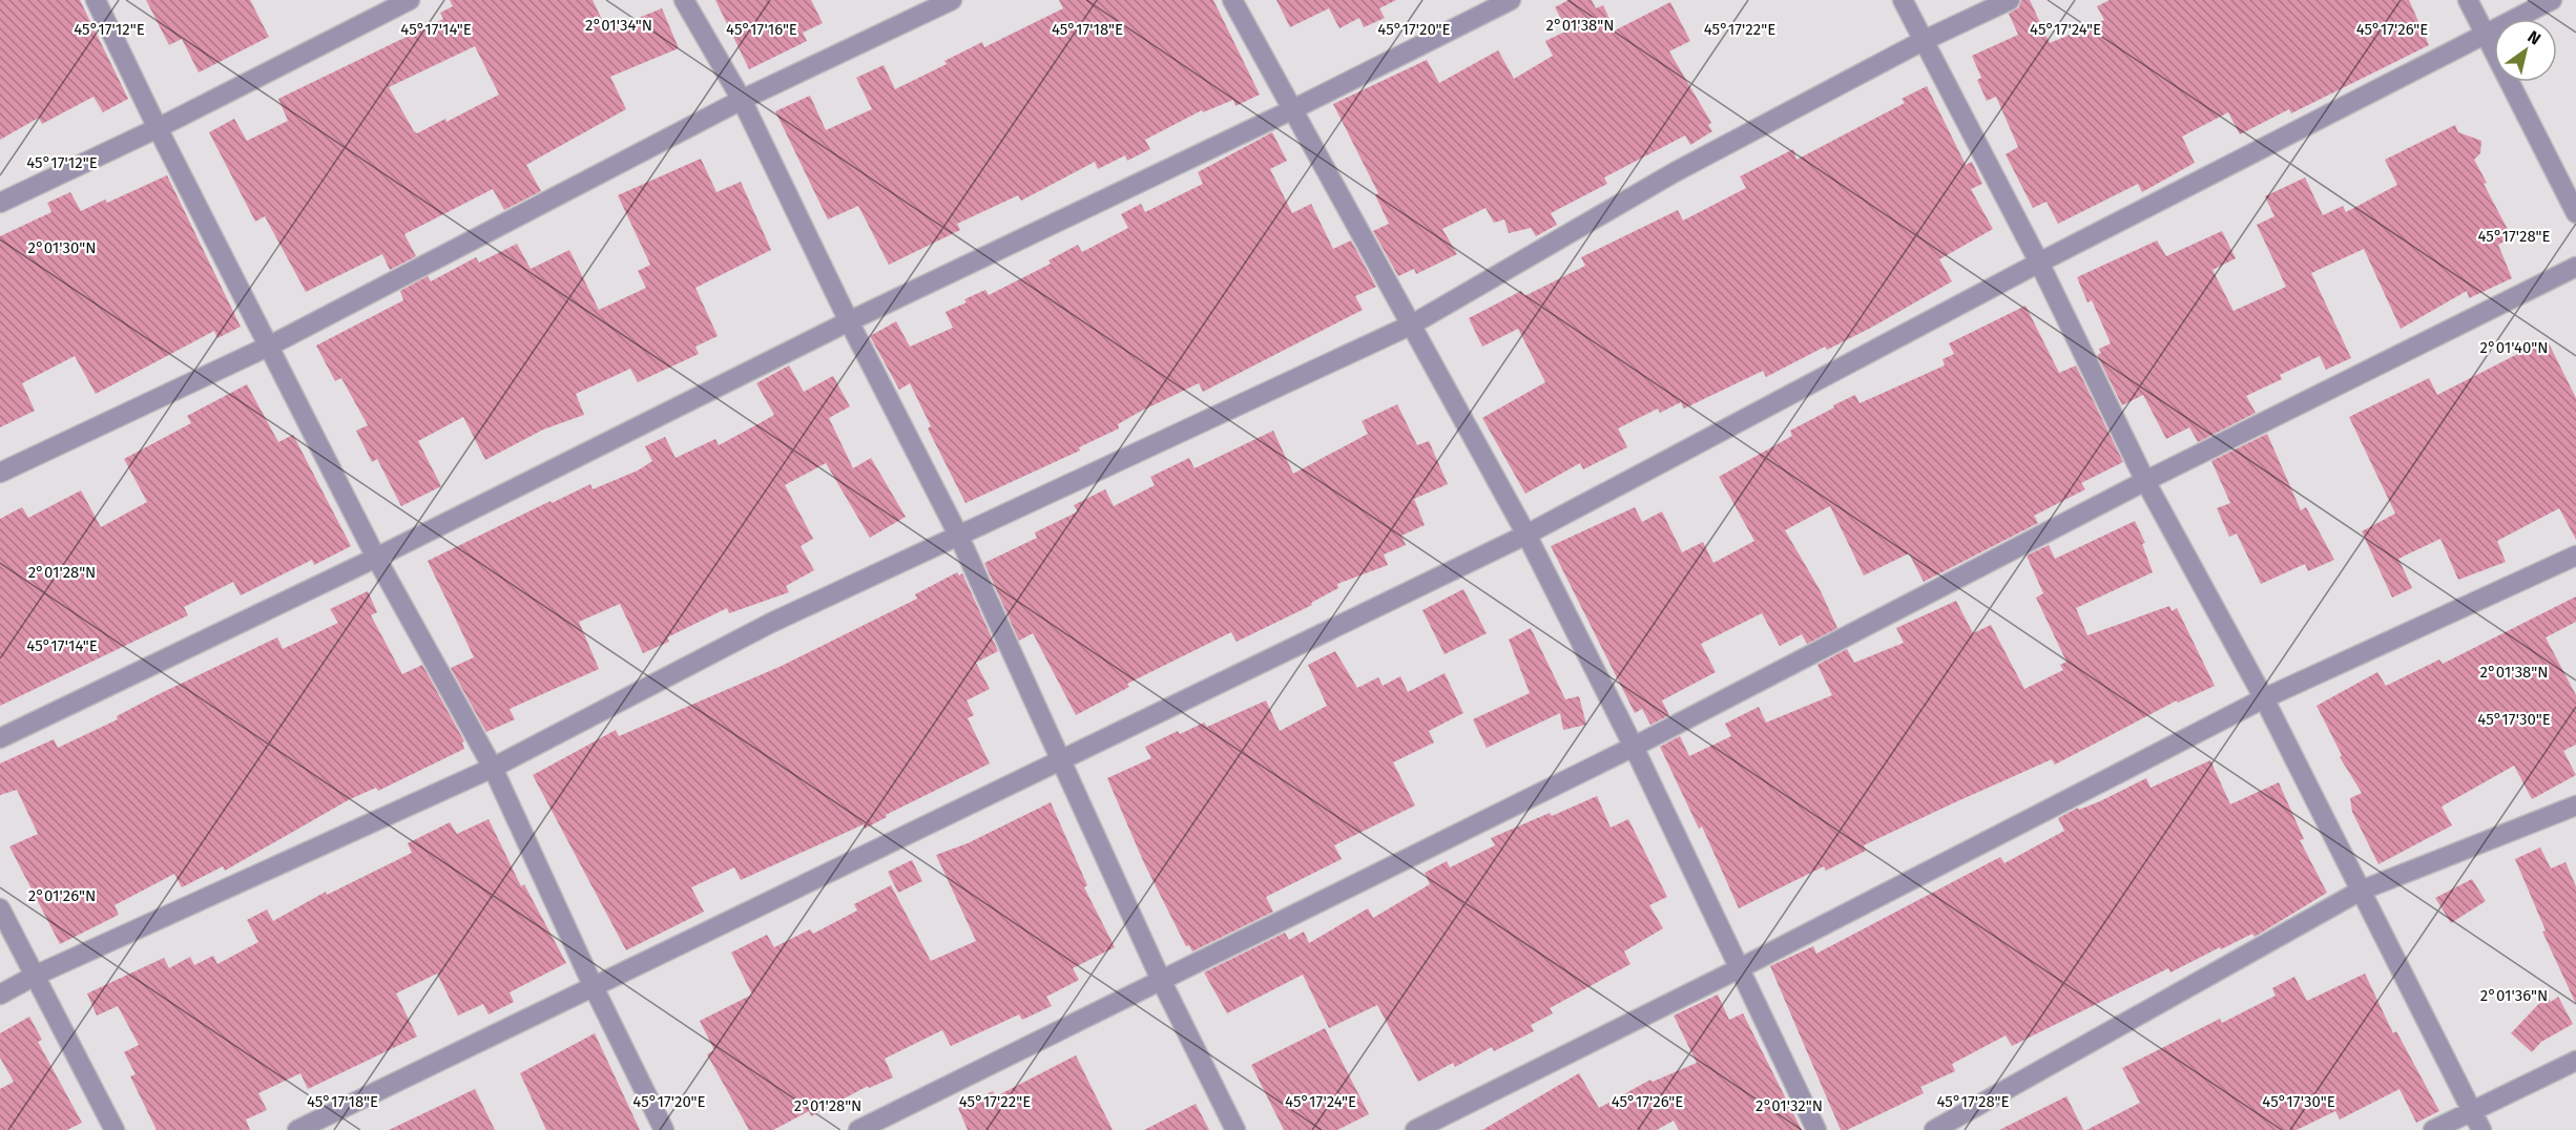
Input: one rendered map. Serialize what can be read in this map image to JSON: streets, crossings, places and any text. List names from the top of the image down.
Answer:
{
  "north": "top right",
  "coordinates": [
    "2°01'34\"N",
    "2°01'38\"N",
    "45°17'12\"E",
    "45°17'14\"E",
    "45°17'16\"E",
    "45°17'18\"E",
    "45°17'20\"E",
    "45°17'22\"E",
    "45°17'24\"E",
    "45°17'26\"E",
    "45°17'28\"E",
    "2°01'30\"N",
    "2°01'40\"N",
    "2°01'28\"N",
    "45°17'30\"E",
    "2°01'26\"N",
    "2°01'36\"N",
    "2°01'32\"N"
  ]
}
